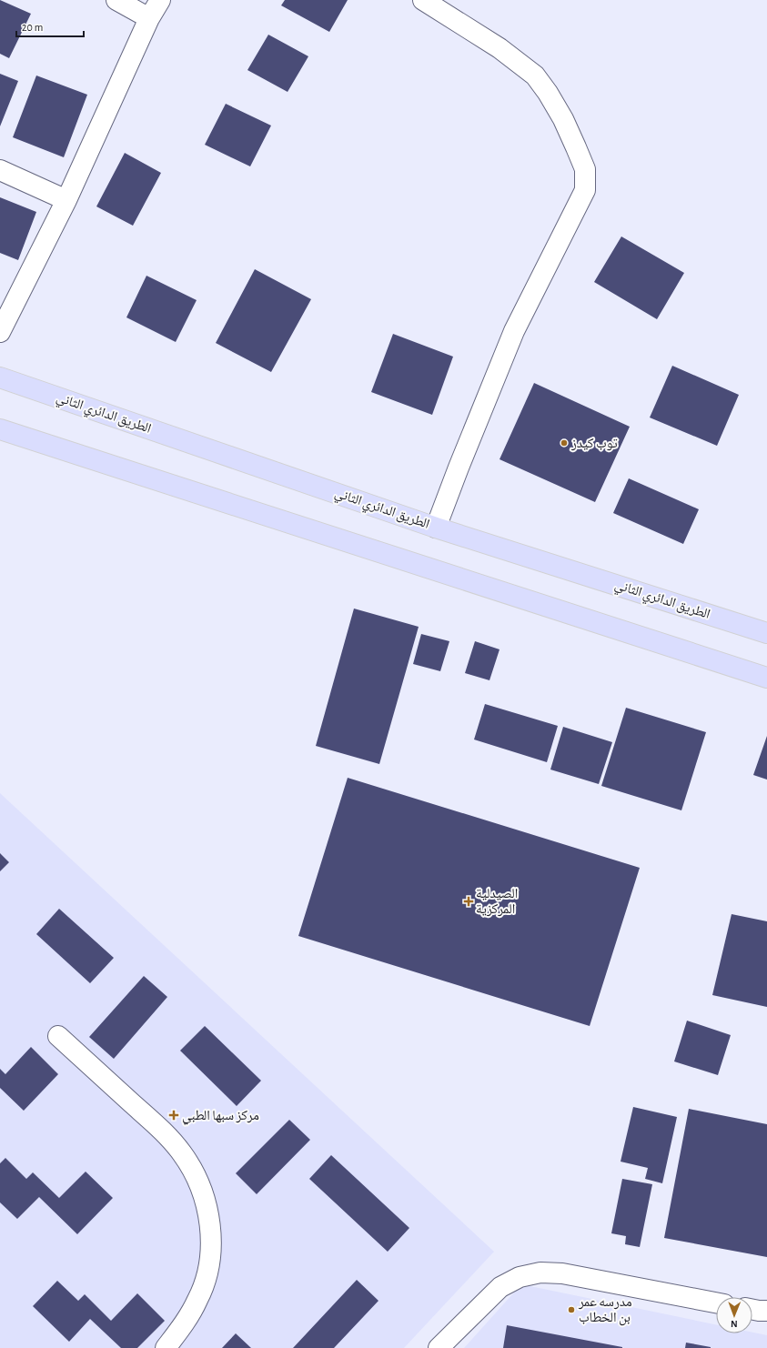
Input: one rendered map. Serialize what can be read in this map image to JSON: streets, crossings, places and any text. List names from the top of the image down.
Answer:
{
  "streets": {
    "main road": ["الطريق الدائري الثاني"]
  },
  "places": {
    "other": ["توب كيدز", "مدرسه عمر بن الخطاب"],
    "health": ["الصيدلية المركزية", "مركز سبها الطبي"]
  },
  "scale_bar": "20 m",
  "north": "bottom"
}
